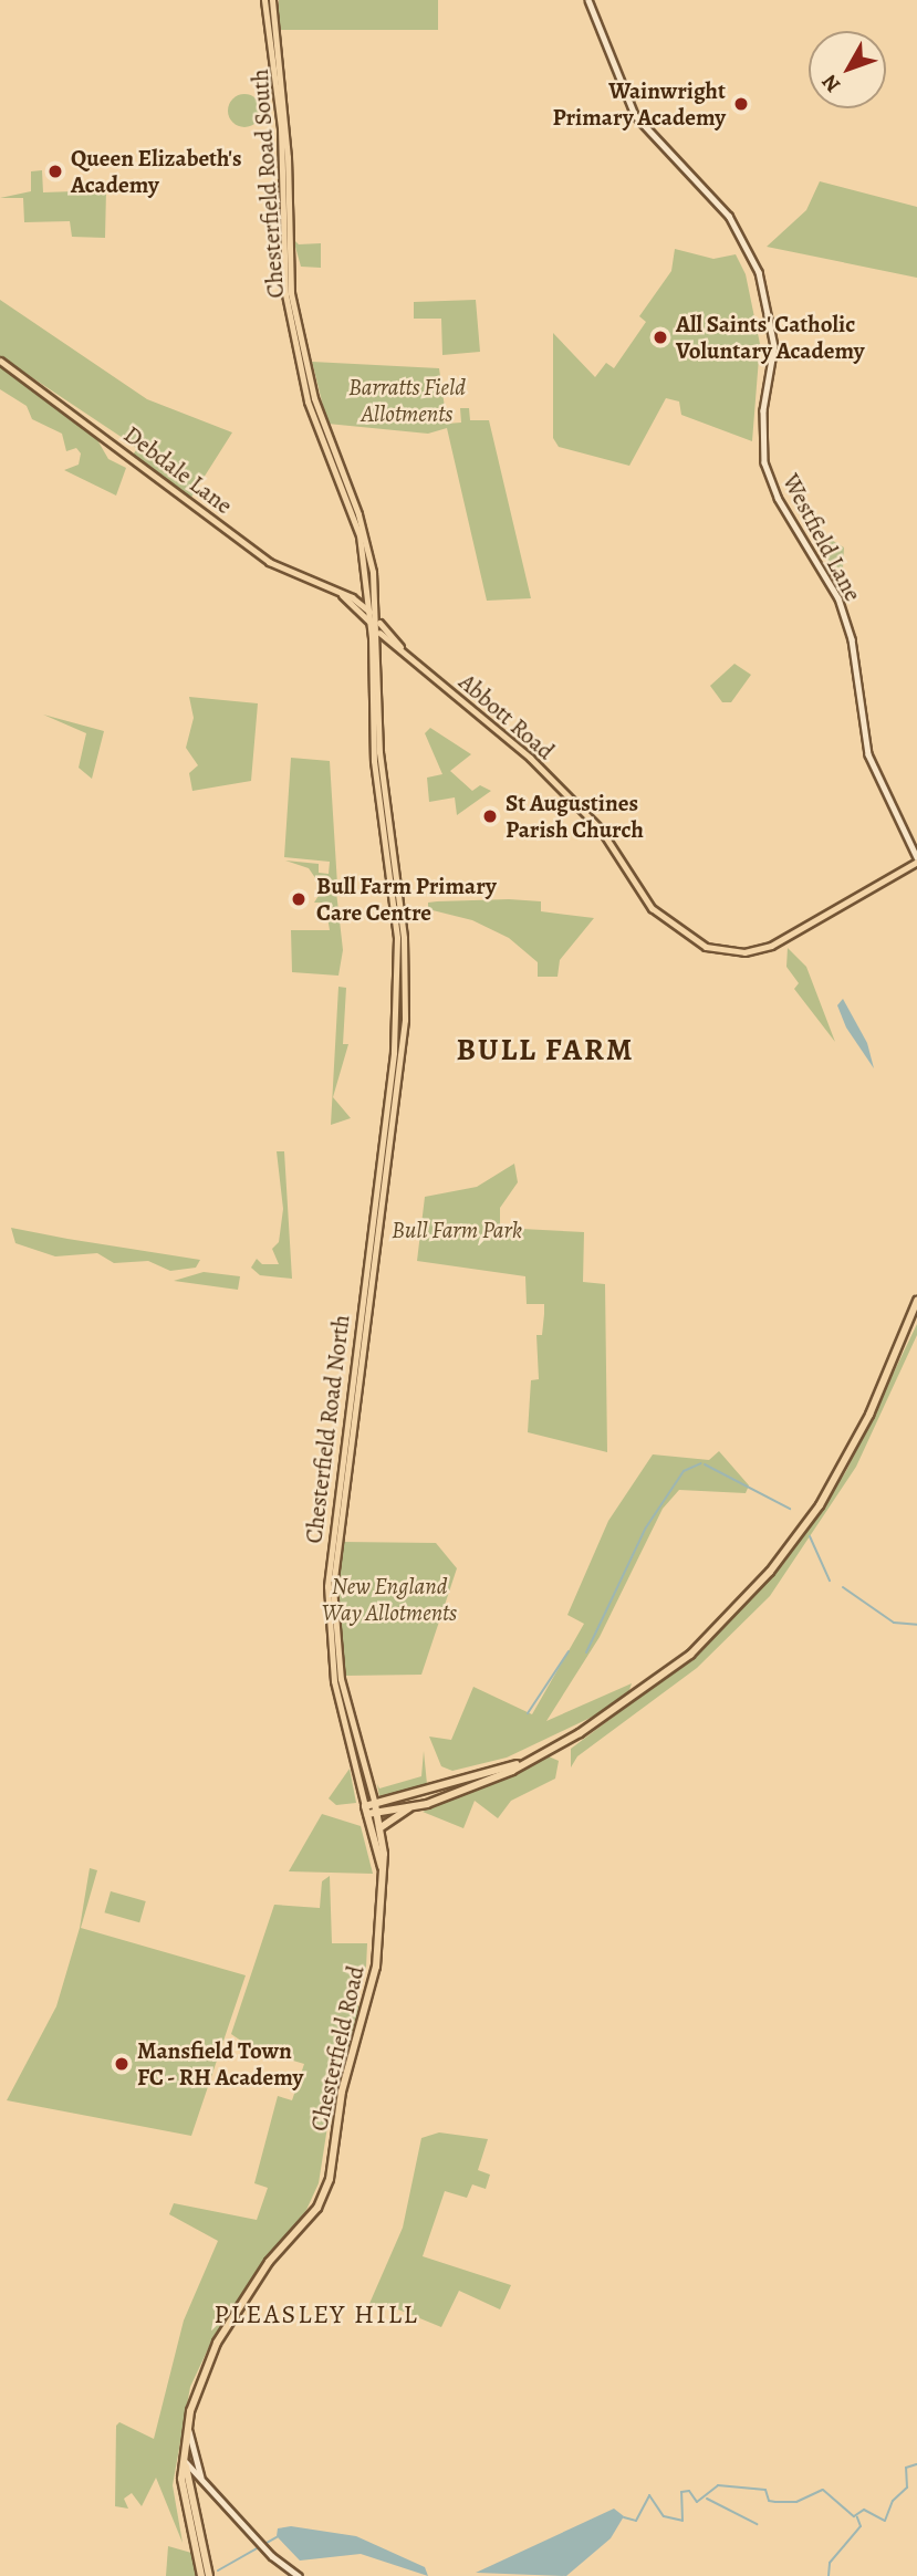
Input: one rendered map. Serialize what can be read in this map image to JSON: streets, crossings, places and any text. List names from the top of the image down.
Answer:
{
  "streets": {
    "highway": ["Chesterfield Road North", "Chesterfield Road"],
    "main road": ["Chesterfield Road South", "Debdale Lane", "Abbott Road"],
    "street": ["Westfield Lane"]
  },
  "crossings": [
    ["Chesterfield Road South", "Debdale Lane"],
    ["Chesterfield Road South", "Abbott Road"],
    ["Chesterfield Road South", "Chesterfield Road North"],
    ["Debdale Lane", "Abbott Road"],
    ["Debdale Lane", "Chesterfield Road North"],
    ["Westfield Lane", "Abbott Road"],
    ["Abbott Road", "Chesterfield Road North"],
    ["Chesterfield Road North", "Chesterfield Road"]
  ],
  "districts": ["BULL FARM", "PLEASLEY HILL"],
  "parks": ["Barratts Field Allotments", "Bull Farm Park", "New England Way Allotments"],
  "places": [
    "Wainwright Primary Academy",
    "Queen Elizabeth's Academy",
    "All Saints' Catholic Voluntary Academy",
    "St Augustines Parish Church",
    "Bull Farm Primary Care Centre",
    "Mansfield Town FC - RH Academy"
  ],
  "north": "bottom left"
}
